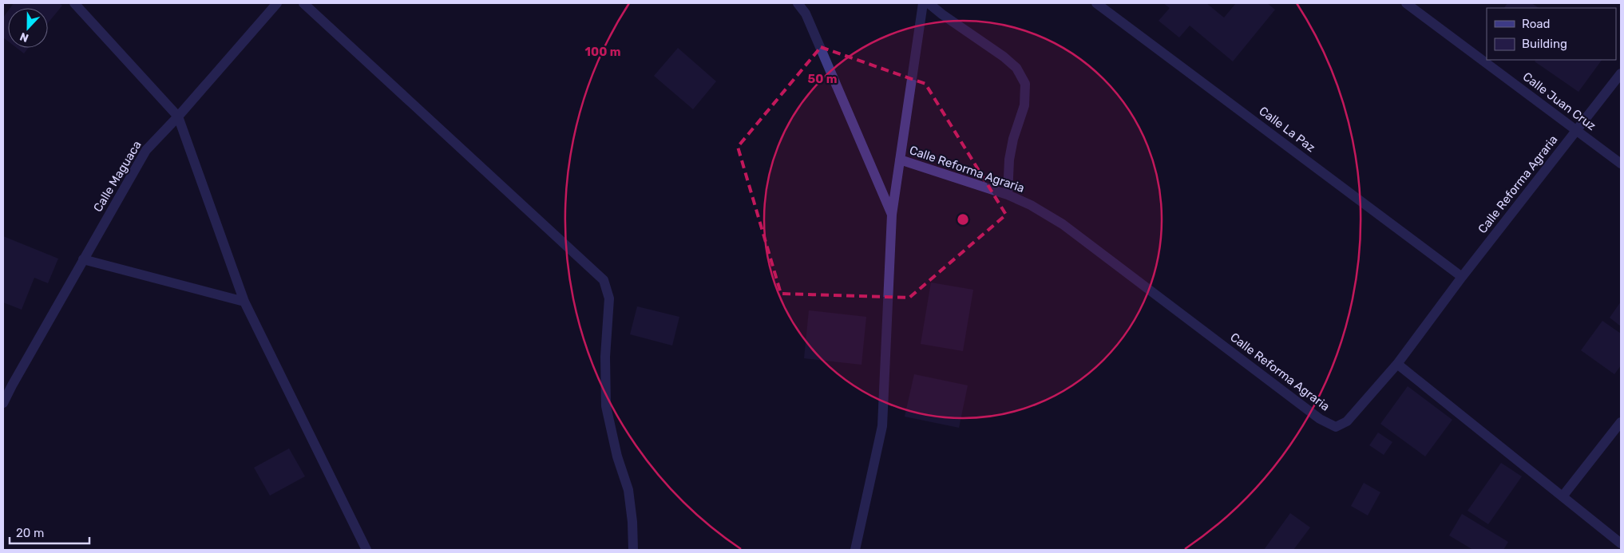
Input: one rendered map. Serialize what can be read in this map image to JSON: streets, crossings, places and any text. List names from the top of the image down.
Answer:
{
  "streets": {
    "street": [
      "Calle Juan Cruz",
      "Calle La Paz",
      "Calle Reforma Agraria",
      "Calle Maguaca"
    ]
  },
  "crossings": [
    ["Calle Juan Cruz", "Calle Reforma Agraria"],
    ["Calle La Paz", "Calle Reforma Agraria"]
  ],
  "legend": ["Road", "Building"],
  "scale_bar": "20 m",
  "north": "bottom",
  "rings": ["100 m", "50 m"]
}
